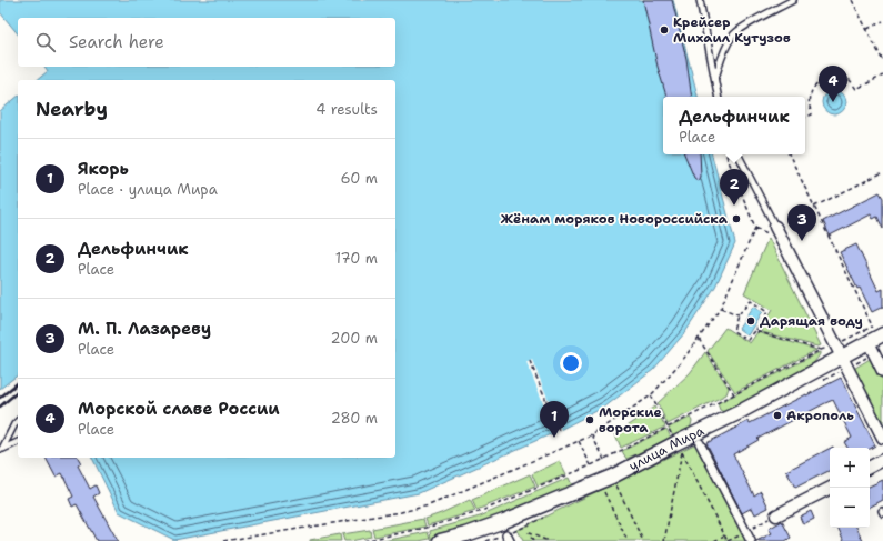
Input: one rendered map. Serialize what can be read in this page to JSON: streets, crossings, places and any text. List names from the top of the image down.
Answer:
{
  "streets": {
    "street": ["улица Мира"]
  },
  "places": [
    "Крейсер Михаил Кутузов",
    "Жёнам моряков Новороссийска",
    "Дарящая воду",
    "Акрополь",
    "Морские ворота"
  ],
  "page": {
    "search": "Search here",
    "pins": [
      "4",
      "2",
      "3",
      "1"
    ],
    "heading": ["Nearby", "4 results"],
    "popup": ["Дельфинчик", "Place"],
    "list": [
      {
        "mark": "1",
        "name": "Якорь",
        "note": "Place · улица Мира",
        "value": "60 m"
      },
      {
        "mark": "2",
        "name": "Дельфинчик",
        "note": "Place",
        "value": "170 m"
      },
      {
        "mark": "3",
        "name": "М. П. Лазареву",
        "note": "Place",
        "value": "200 m"
      },
      {
        "mark": "4",
        "name": "Морской славе России",
        "note": "Place",
        "value": "280 m"
      }
    ],
    "map_buttons": ["+", "−"]
  }
}
